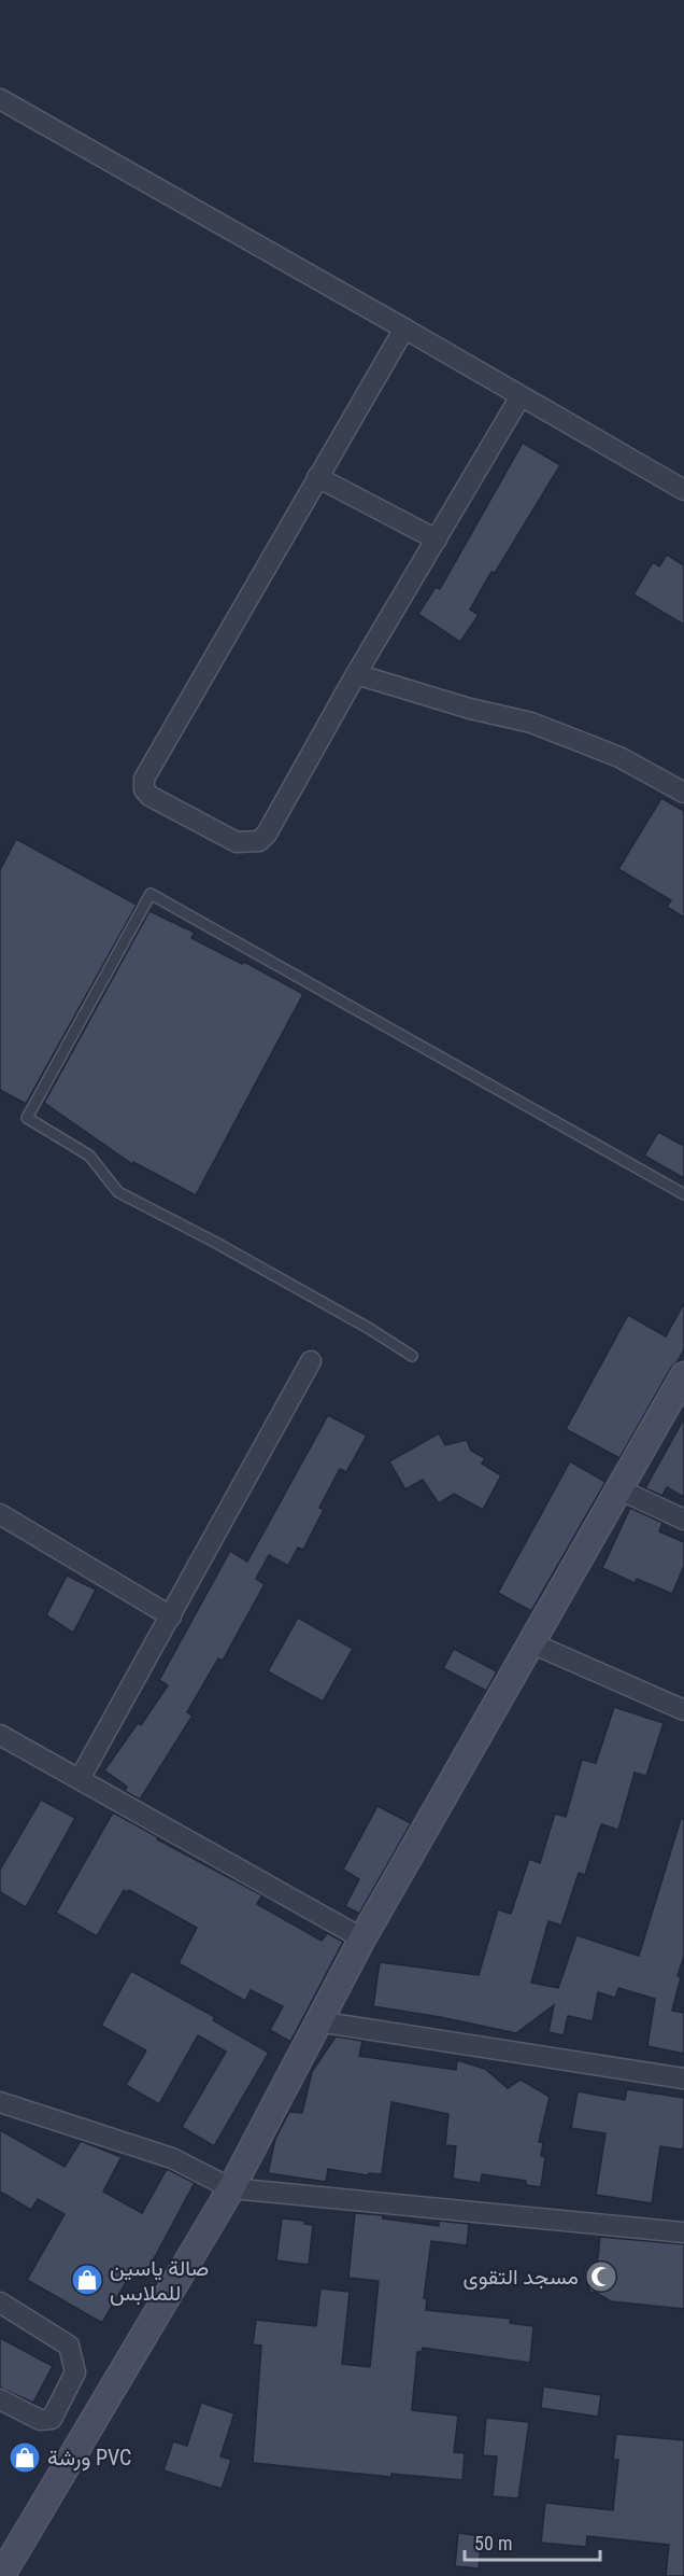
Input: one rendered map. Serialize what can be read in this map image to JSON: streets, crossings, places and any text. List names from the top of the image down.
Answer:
{
  "places": {
    "mosque": ["مسجد التقوى"],
    "shop": ["صالة ياسين للملابس", "ورشة PVC"]
  },
  "scale_bar": "50 m"
}
